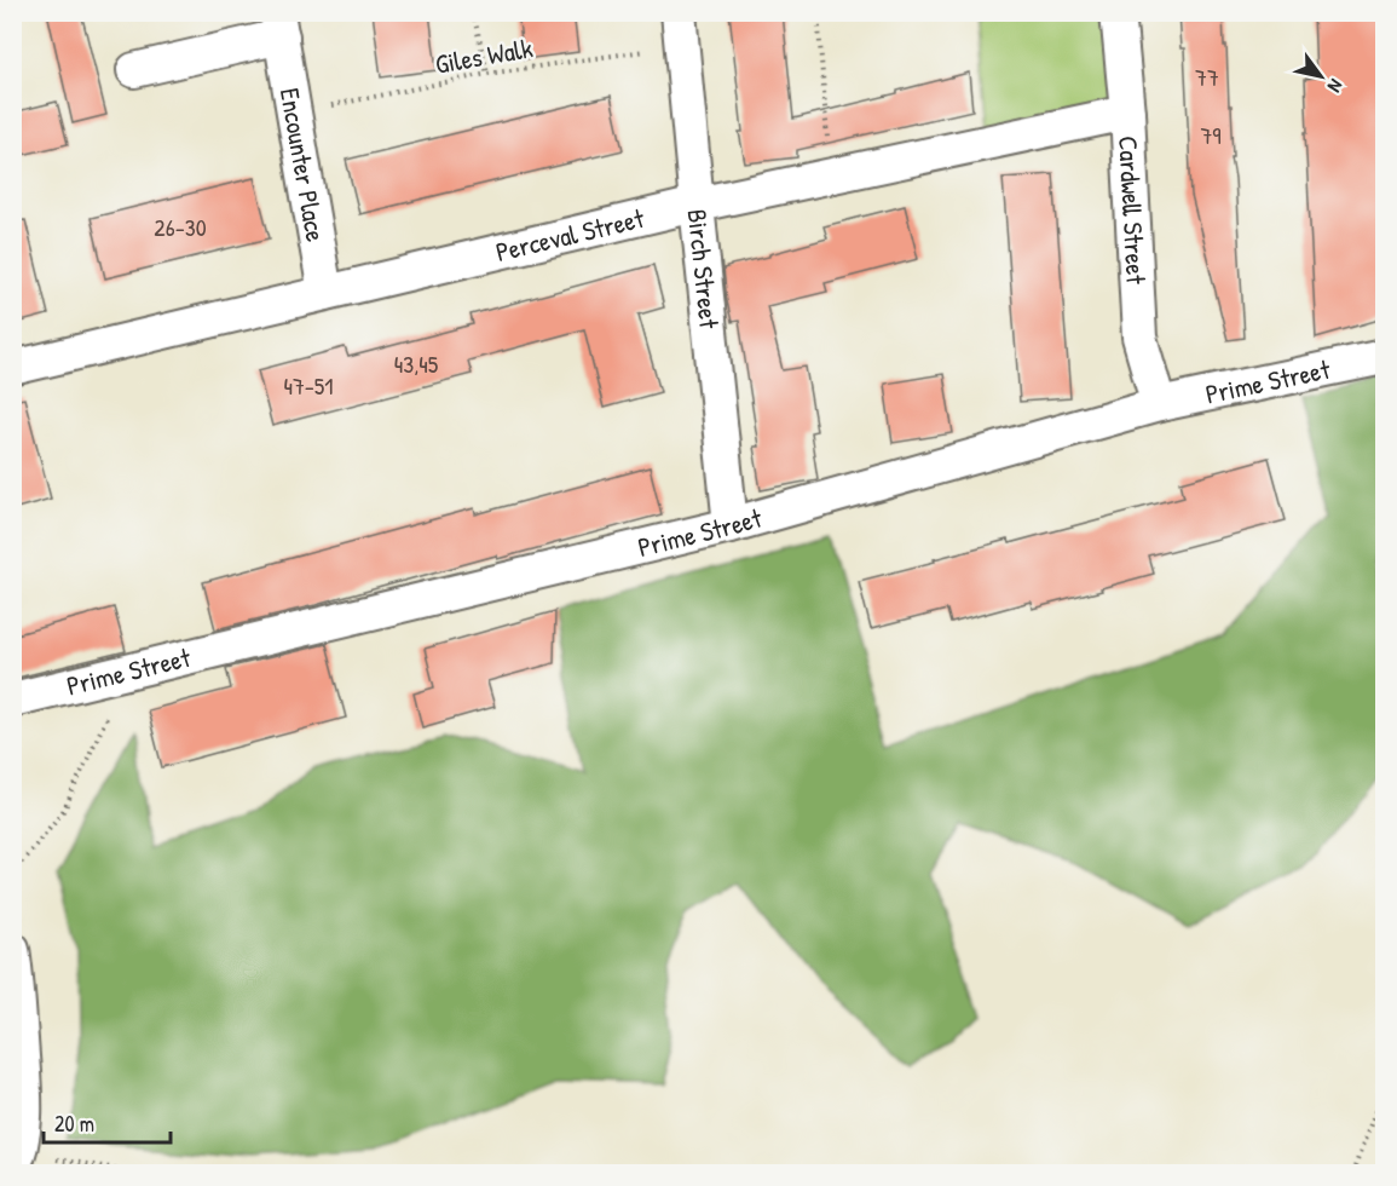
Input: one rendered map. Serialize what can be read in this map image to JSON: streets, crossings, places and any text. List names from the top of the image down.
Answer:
{
  "streets": {
    "street": [
      "Encounter Place",
      "Cardwell Street",
      "Perceval Street",
      "Birch Street",
      "Prime Street"
    ],
    "path": ["Giles Walk"]
  },
  "crossings": [
    ["Giles Walk", "Encounter Place"],
    ["Giles Walk", "Birch Street"],
    ["Encounter Place", "Perceval Street"],
    ["Cardwell Street", "Perceval Street"],
    ["Cardwell Street", "Prime Street"],
    ["Perceval Street", "Birch Street"],
    ["Birch Street", "Prime Street"]
  ],
  "house_numbers": [
    "77",
    "79",
    "26-30",
    "43,45",
    "47-51"
  ],
  "scale_bar": "20 m",
  "north": "bottom right"
}
